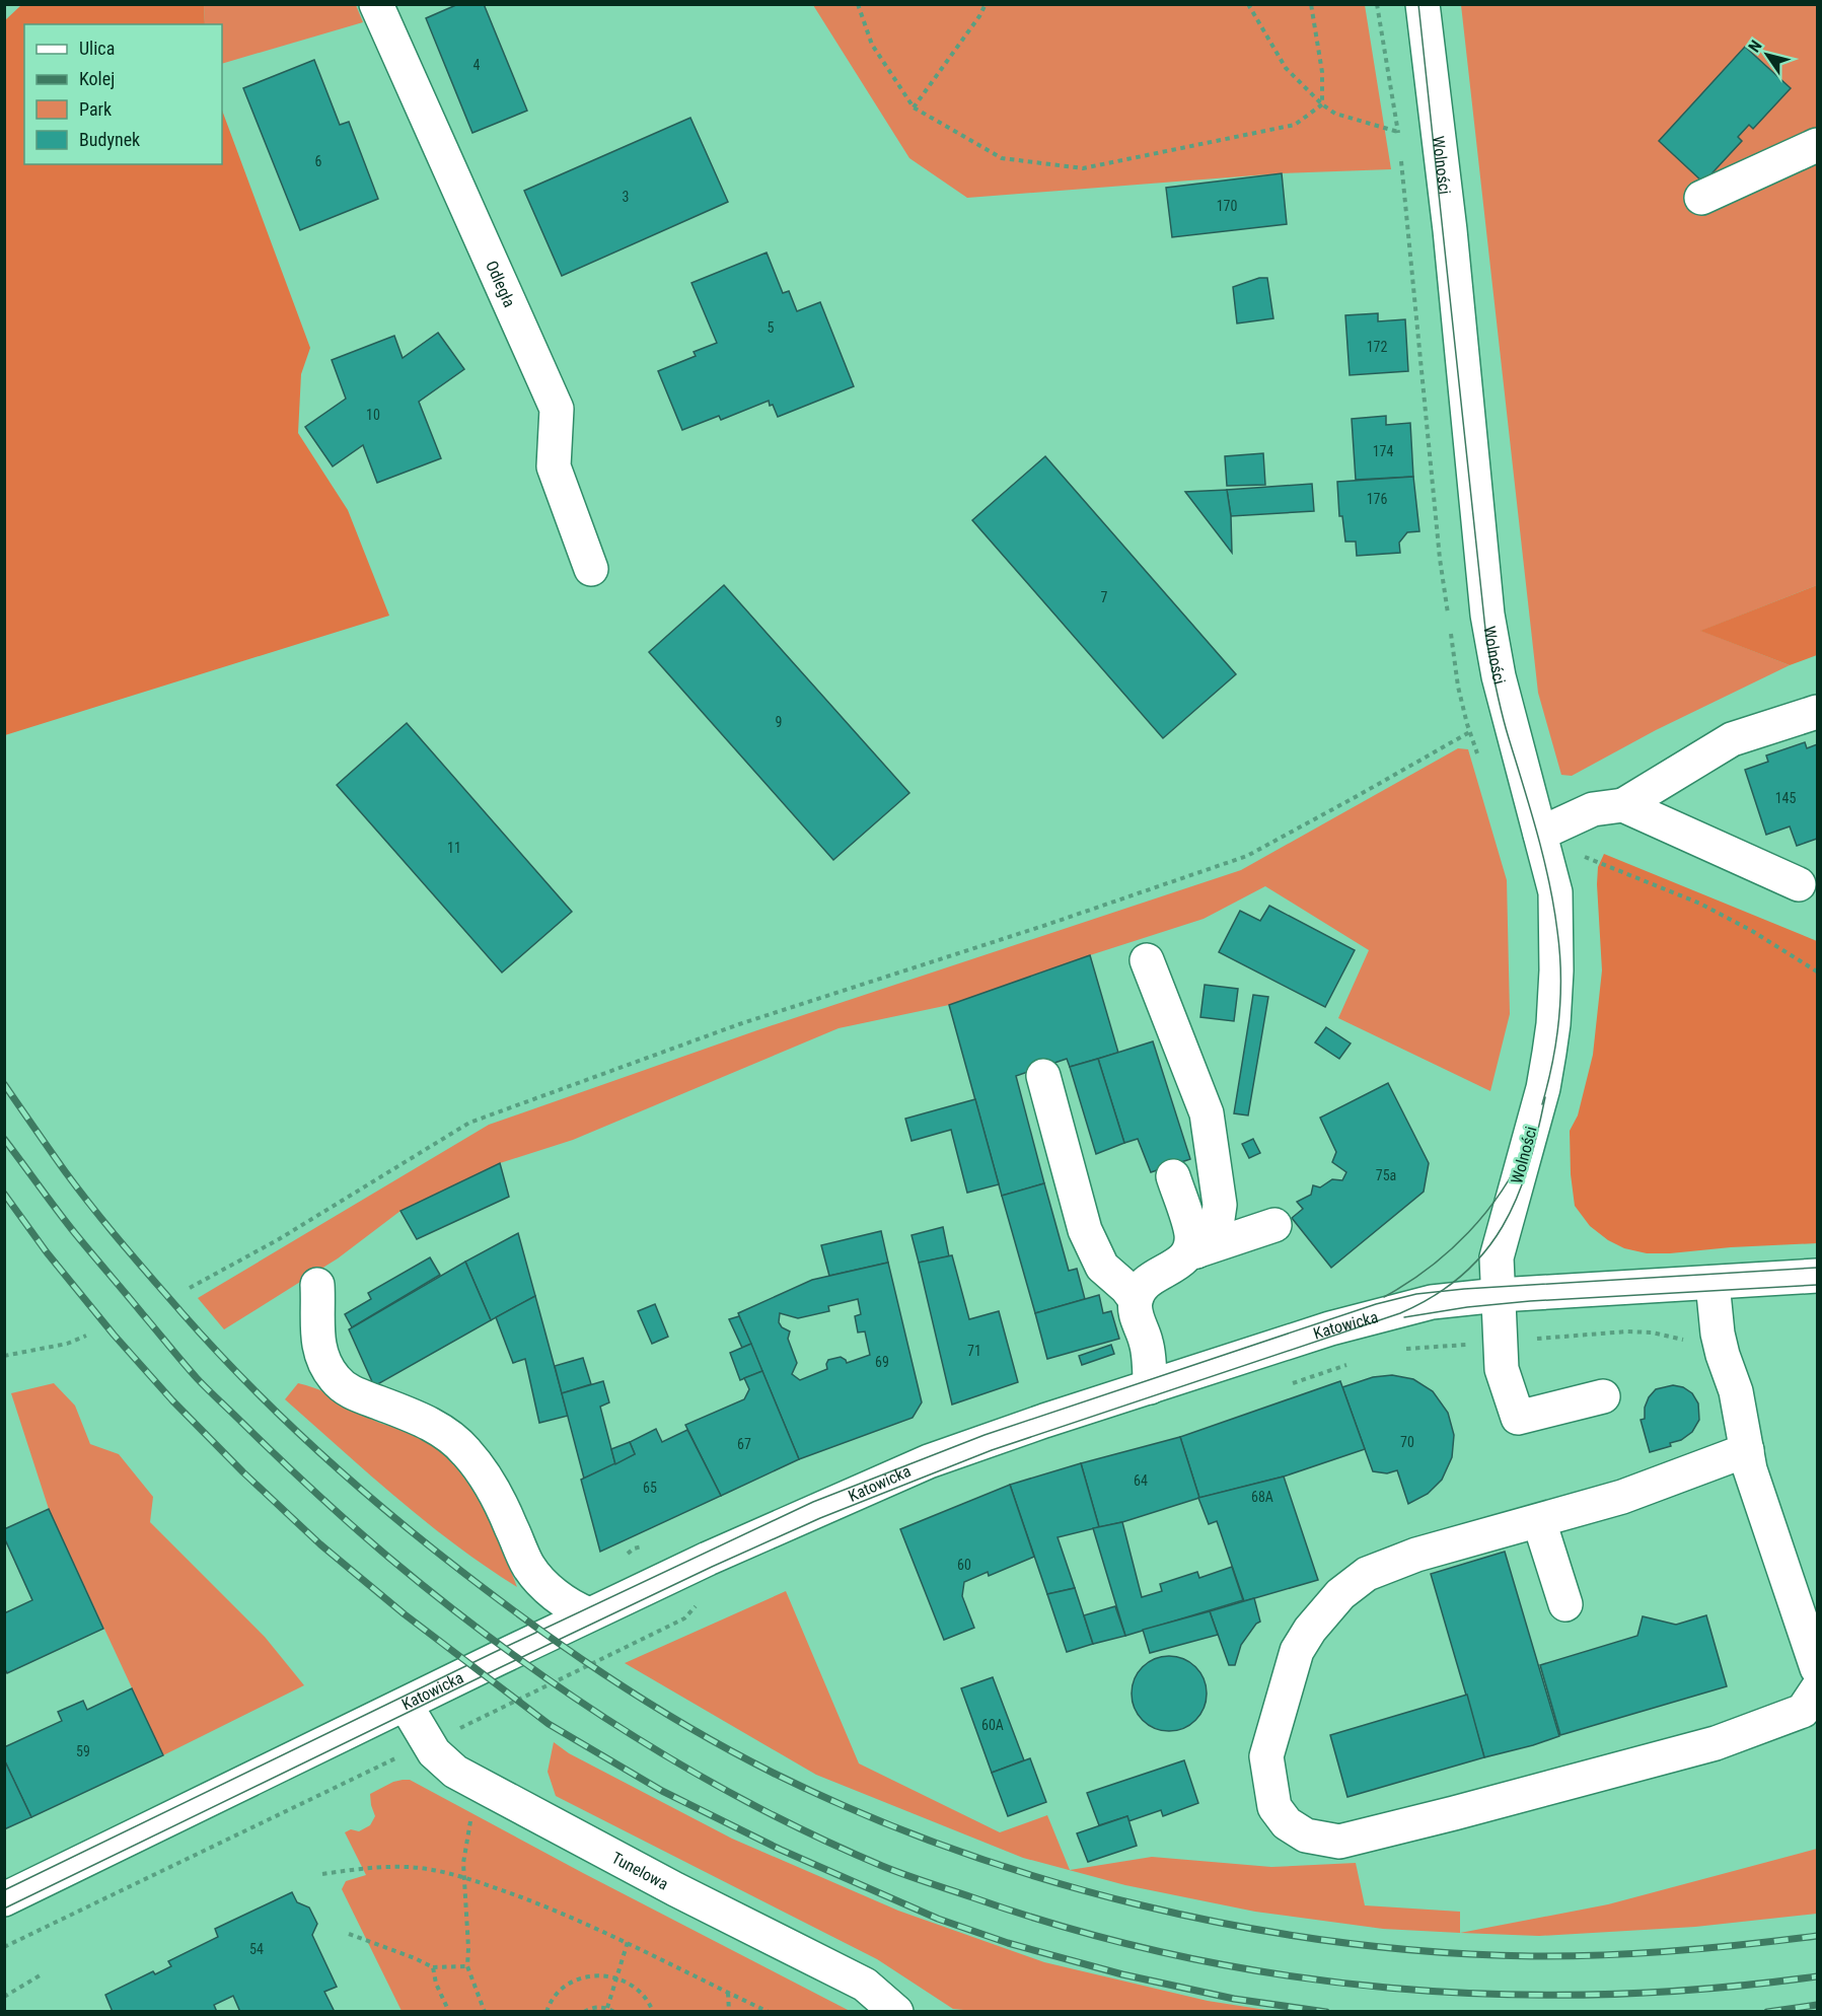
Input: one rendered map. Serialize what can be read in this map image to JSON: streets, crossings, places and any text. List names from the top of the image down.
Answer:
{
  "streets": {
    "street": [
      "Wolności",
      "Odległa",
      "Katowicka",
      "Tunelowa"
    ]
  },
  "crossings": [
    ["Wolności", "Katowicka"],
    ["Katowicka", "Tunelowa"]
  ],
  "house_numbers": [
    "4",
    "6",
    "3",
    "170",
    "5",
    "172",
    "10",
    "174",
    "176",
    "7",
    "9",
    "145",
    "11",
    "75a",
    "71",
    "69",
    "70",
    "67",
    "64",
    "65",
    "68A",
    "60",
    "60A",
    "59",
    "54"
  ],
  "legend": [
    "Ulica",
    "Kolej",
    "Park",
    "Budynek"
  ],
  "north": "top left"
}
